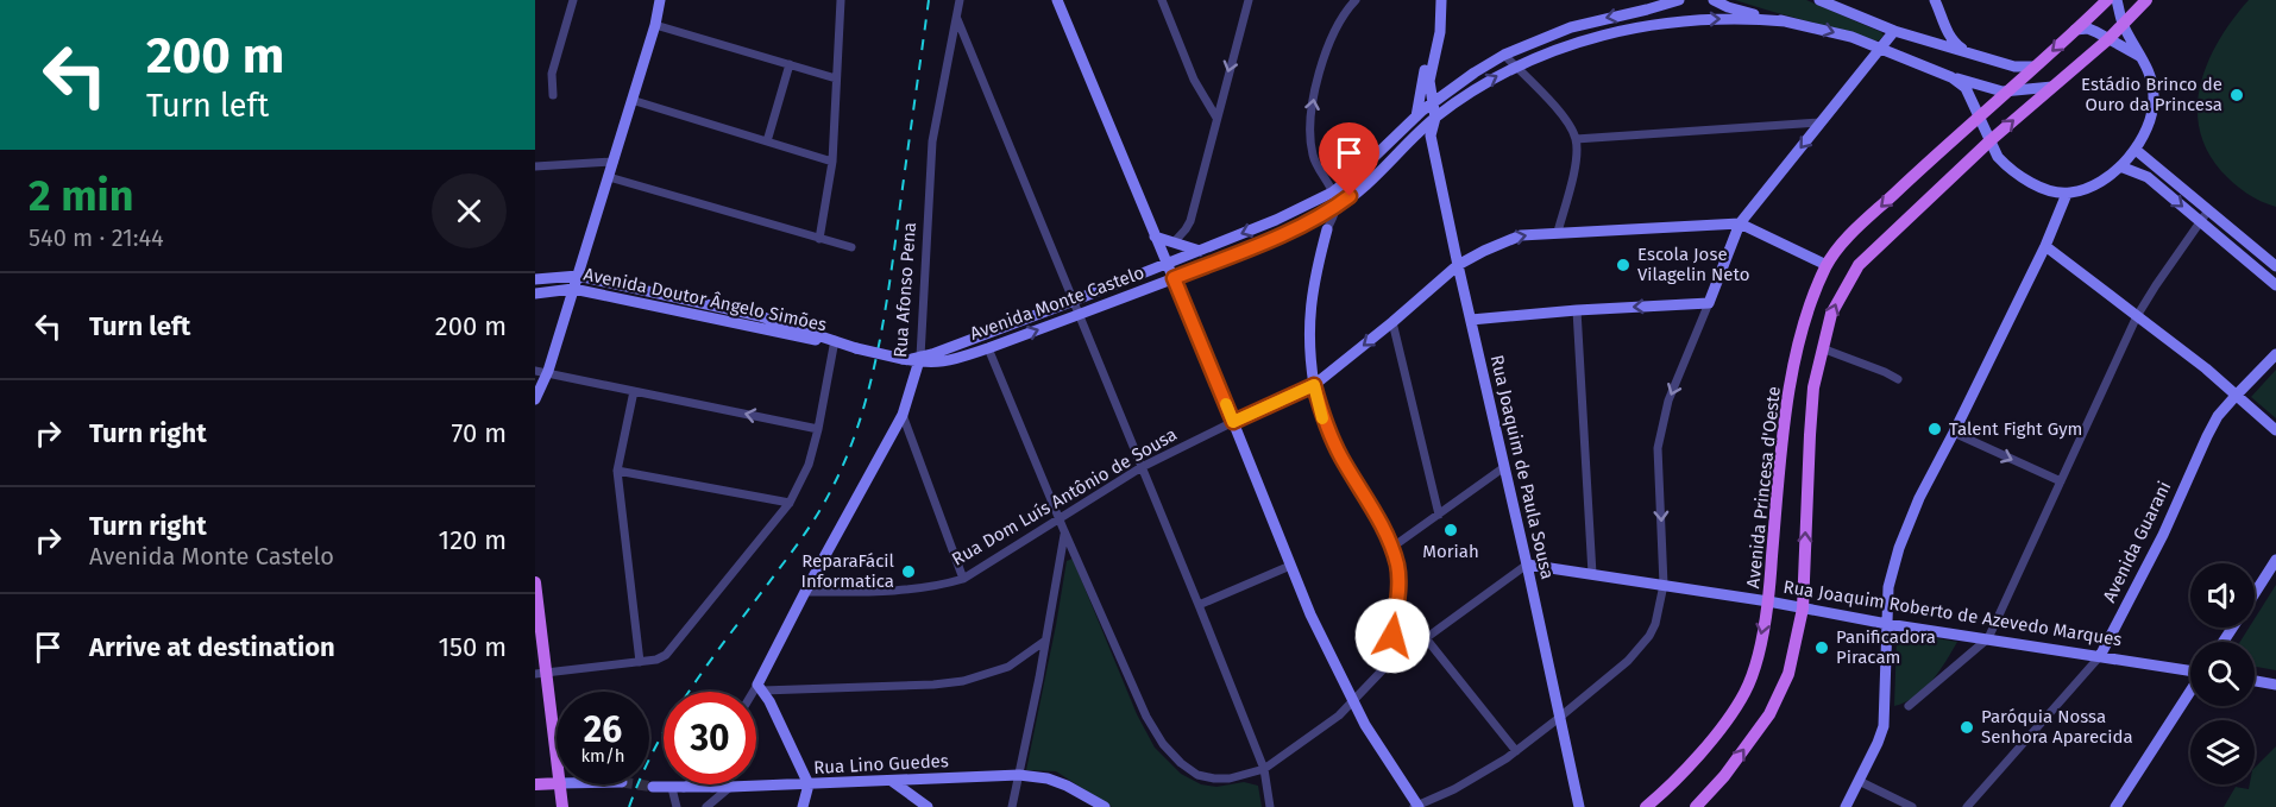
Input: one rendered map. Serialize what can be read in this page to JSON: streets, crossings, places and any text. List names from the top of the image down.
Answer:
{
  "streets": {
    "main road": [
      "Rua Afonso Pena",
      "Avenida Doutor Ângelo Simões",
      "Avenida Monte Castelo",
      "Rua Joaquim de Paula Sousa",
      "Avenida Princesa d'Oeste",
      "Rua Dom Luís Antônio de Sousa",
      "Avenida Guarani",
      "Rua Joaquim Roberto de Azevedo Marques",
      "Rua Lino Guedes"
    ]
  },
  "crossings": [
    ["Rua Afonso Pena", "Avenida Monte Castelo"],
    ["Rua Afonso Pena", "Rua Dom Luís Antônio de Sousa"],
    ["Avenida Doutor Ângelo Simões", "Avenida Monte Castelo"],
    ["Avenida Monte Castelo", "Rua Joaquim de Paula Sousa"],
    ["Rua Joaquim de Paula Sousa", "Rua Dom Luís Antônio de Sousa"],
    ["Rua Joaquim de Paula Sousa", "Rua Joaquim Roberto de Azevedo Marques"],
    ["Avenida Princesa d'Oeste", "Rua Dom Luís Antônio de Sousa"],
    ["Avenida Princesa d'Oeste", "Rua Joaquim Roberto de Azevedo Marques"],
    ["Avenida Guarani", "Rua Joaquim Roberto de Azevedo Marques"]
  ],
  "places": [
    "Estádio Brinco de Ouro da Princesa",
    "Escola Jose Vilagelin Neto",
    "Talent Fight Gym",
    "Moriah",
    "ReparaFácil Informatica",
    "Panificadora Piracam",
    "Paróquia Nossa Senhora Aparecida"
  ],
  "page": {
    "turn": ["200 m", "Turn left"],
    "heading": ["2 min", "540 m · 21:44"],
    "list": [
      {
        "name": "Turn left",
        "value": "200 m"
      },
      {
        "name": "Turn right",
        "value": "70 m"
      },
      {
        "name": "Turn right",
        "note": "Avenida Monte Castelo",
        "value": "120 m"
      },
      {
        "name": "Arrive at destination",
        "value": "150 m"
      }
    ],
    "speed": "26 km/h",
    "limit": "30"
  }
}
